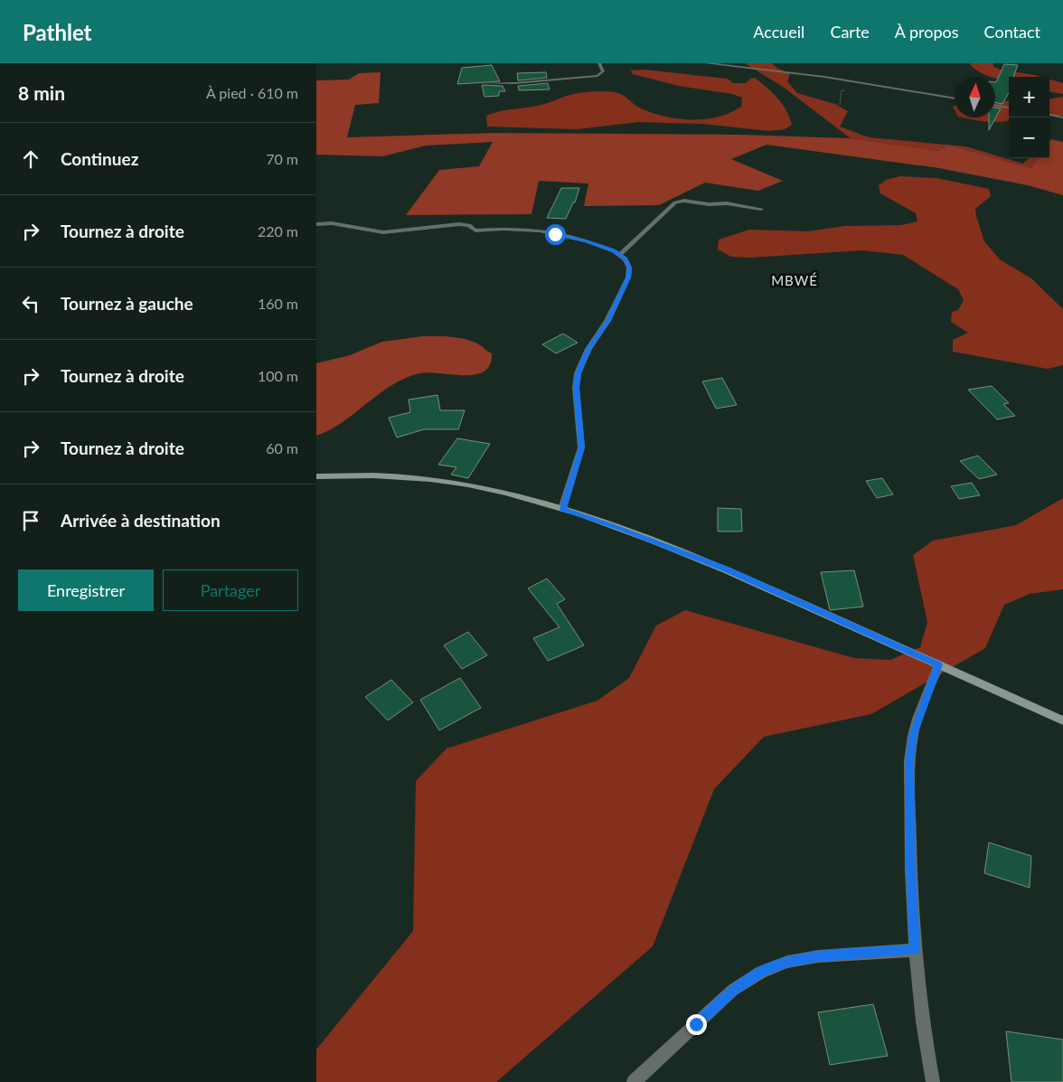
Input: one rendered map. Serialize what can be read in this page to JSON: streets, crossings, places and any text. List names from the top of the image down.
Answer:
{
  "districts": ["MBWÉ"],
  "north": "top",
  "page": {
    "header": "Pathlet",
    "nav": [
      "Accueil",
      "Carte",
      "À propos",
      "Contact"
    ],
    "heading": ["8 min", "À pied · 610 m"],
    "map_buttons": ["+", "−"],
    "list": [
      ["Continuez", "70 m"],
      ["Tournez à droite", "220 m"],
      ["Tournez à gauche", "160 m"],
      ["Tournez à droite", "100 m"],
      ["Tournez à droite", "60 m"],
      "Arrivée à destination"
    ],
    "buttons": ["Enregistrer", "Partager"]
  }
}
